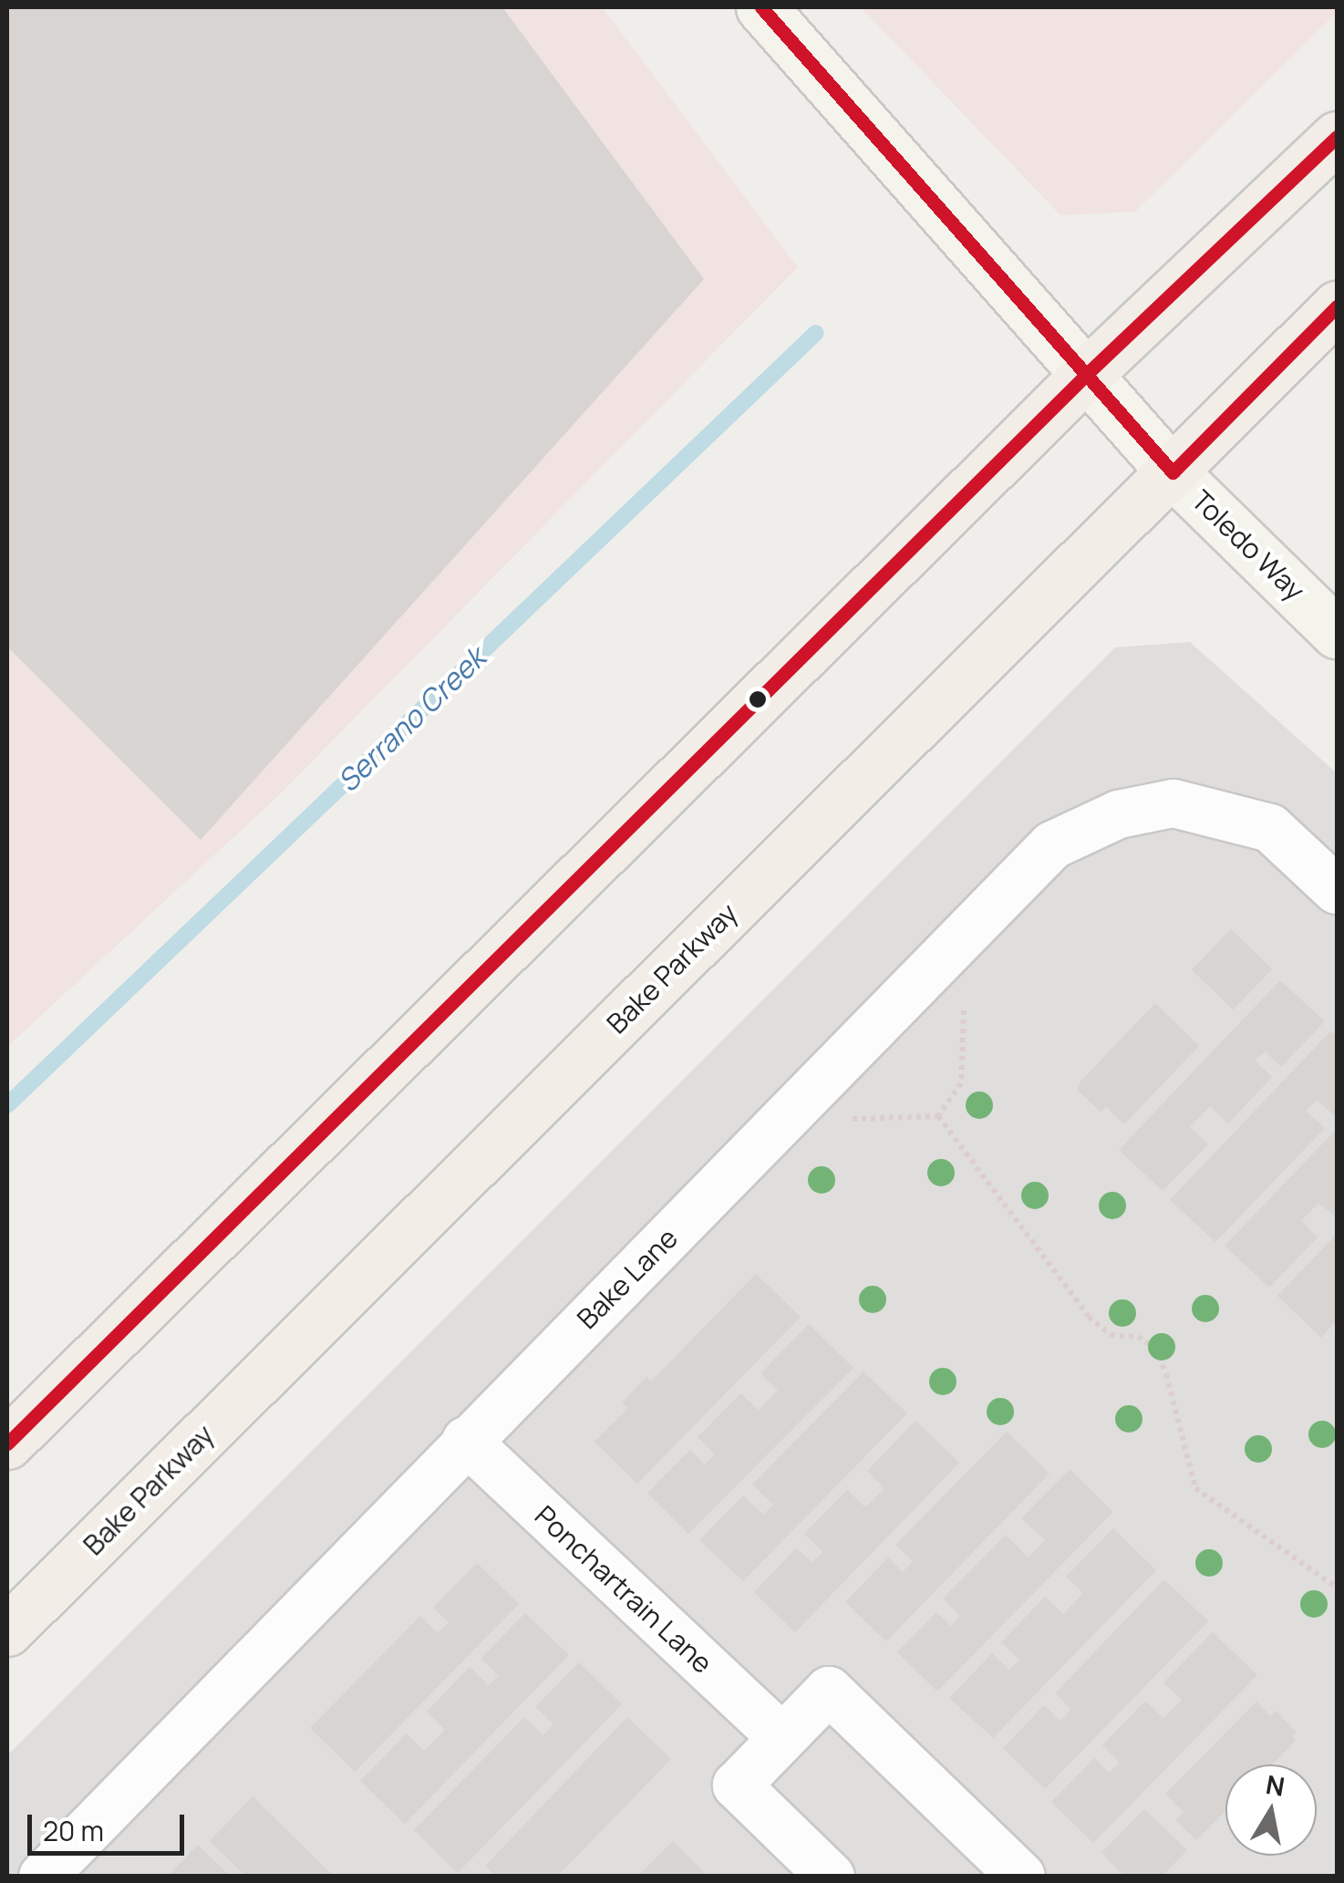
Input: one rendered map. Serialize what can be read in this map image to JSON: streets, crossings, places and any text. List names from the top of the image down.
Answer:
{
  "streets": {
    "main road": ["Toledo Way", "Bake Parkway"],
    "street": ["Bake Lane", "Ponchartrain Lane"]
  },
  "crossings": [
    ["Toledo Way", "Bake Parkway"],
    ["Bake Lane", "Ponchartrain Lane"]
  ],
  "water": ["Serrano Creek"],
  "scale_bar": "20 m",
  "north": "top"
}
